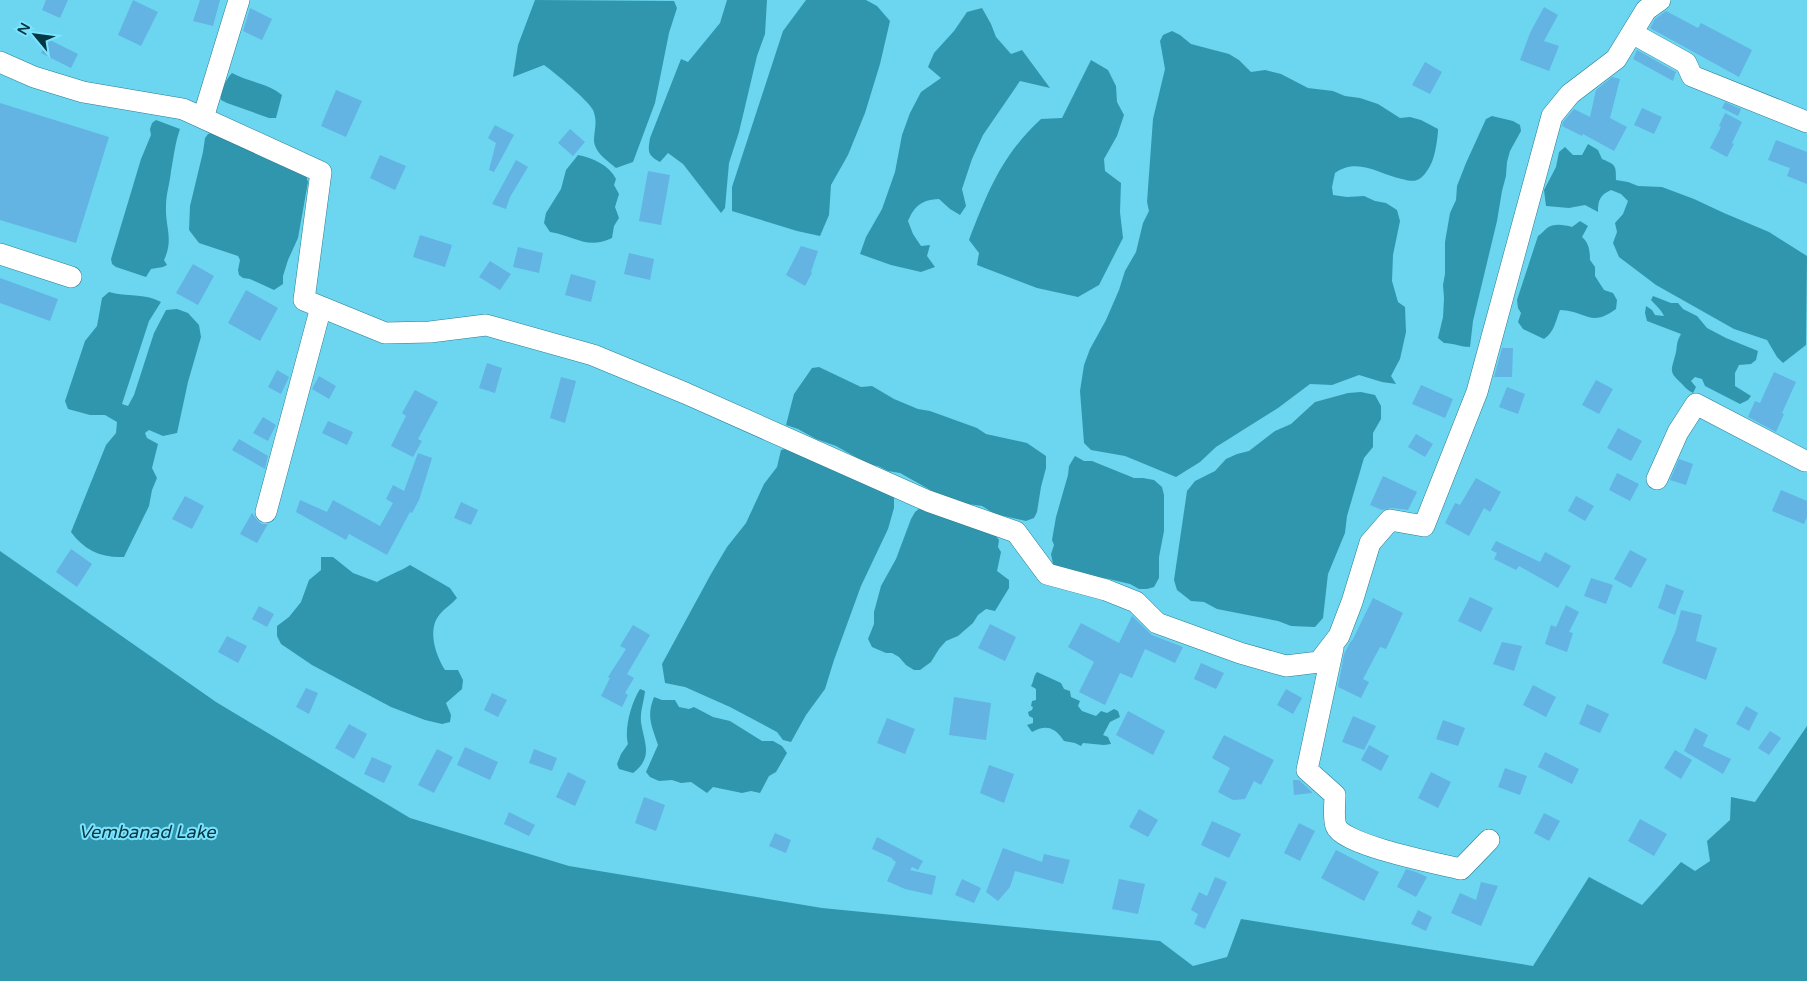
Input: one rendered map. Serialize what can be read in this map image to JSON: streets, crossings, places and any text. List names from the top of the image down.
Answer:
{
  "water": ["Vembanad Lake"],
  "north": "top left"
}
